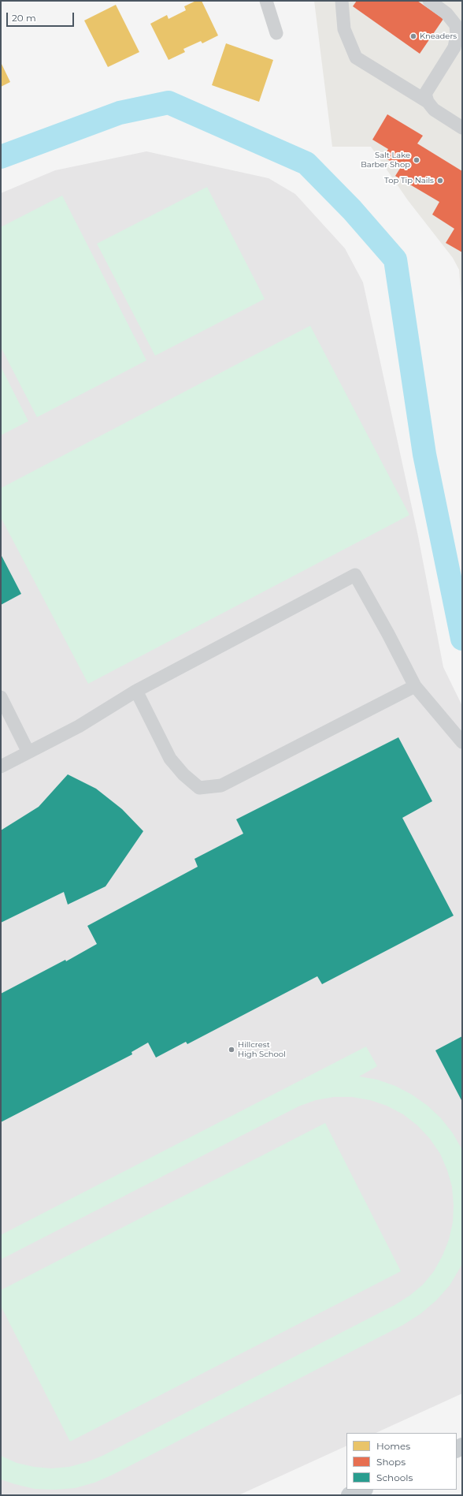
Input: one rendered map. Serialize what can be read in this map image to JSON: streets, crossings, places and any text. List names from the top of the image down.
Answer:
{
  "places": [
    "Kneaders",
    "Salt Lake Barber Shop",
    "Top Tip Nails",
    "Hillcrest High School"
  ],
  "legend": ["Homes", "Shops", "Schools"],
  "scale_bar": "20 m"
}
